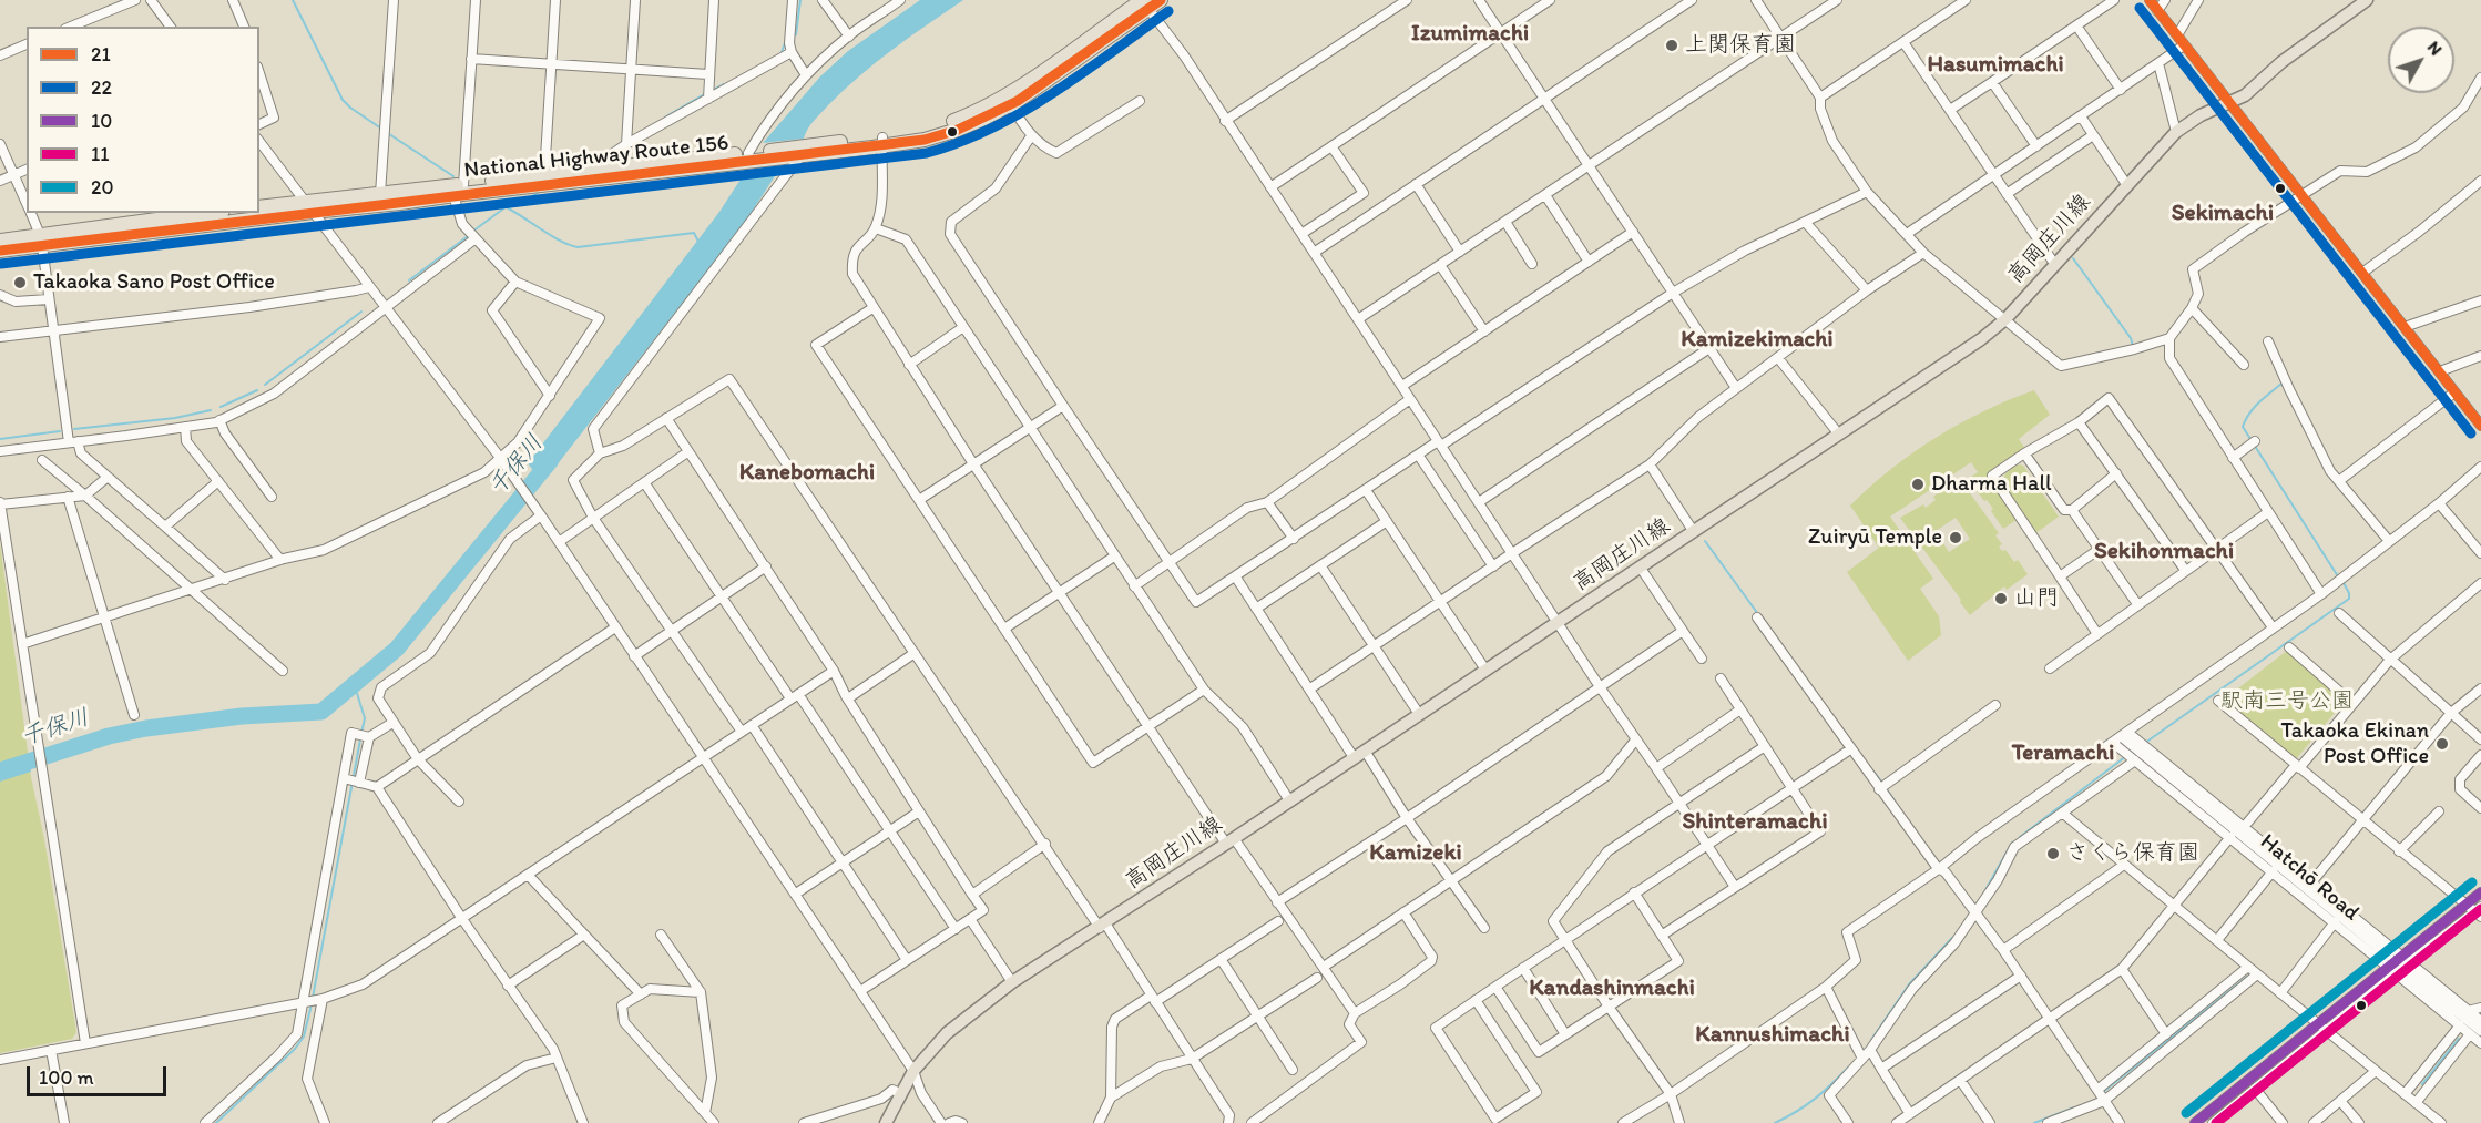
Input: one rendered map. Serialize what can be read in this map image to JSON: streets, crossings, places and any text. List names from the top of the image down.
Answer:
{
  "streets": {
    "highway": ["National Highway Route 156"],
    "main road": ["高岡庄川線"],
    "street": ["Hatchō Road"]
  },
  "districts": [
    "Izumimachi",
    "Hasumimachi",
    "Sekimachi",
    "Kamizekimachi",
    "Kanebomachi",
    "Sekihonmachi",
    "Teramachi",
    "Shinteramachi",
    "Kamizeki",
    "Kandashinmachi",
    "Kannushimachi"
  ],
  "water": ["千保川"],
  "parks": ["駅南三号公園"],
  "places": [
    "上関保育園",
    "Takaoka Sano Post Office",
    "Dharma Hall",
    "Zuiryū Temple",
    "山門",
    "Takaoka Ekinan Post Office",
    "さくら保育園"
  ],
  "lines": [
    "transit line 21",
    "transit line 22",
    "transit line 20",
    "transit line 10",
    "transit line 11"
  ],
  "legend": [
    "21",
    "22",
    "10",
    "11",
    "20"
  ],
  "scale_bar": "100 m",
  "north": "top right"
}
